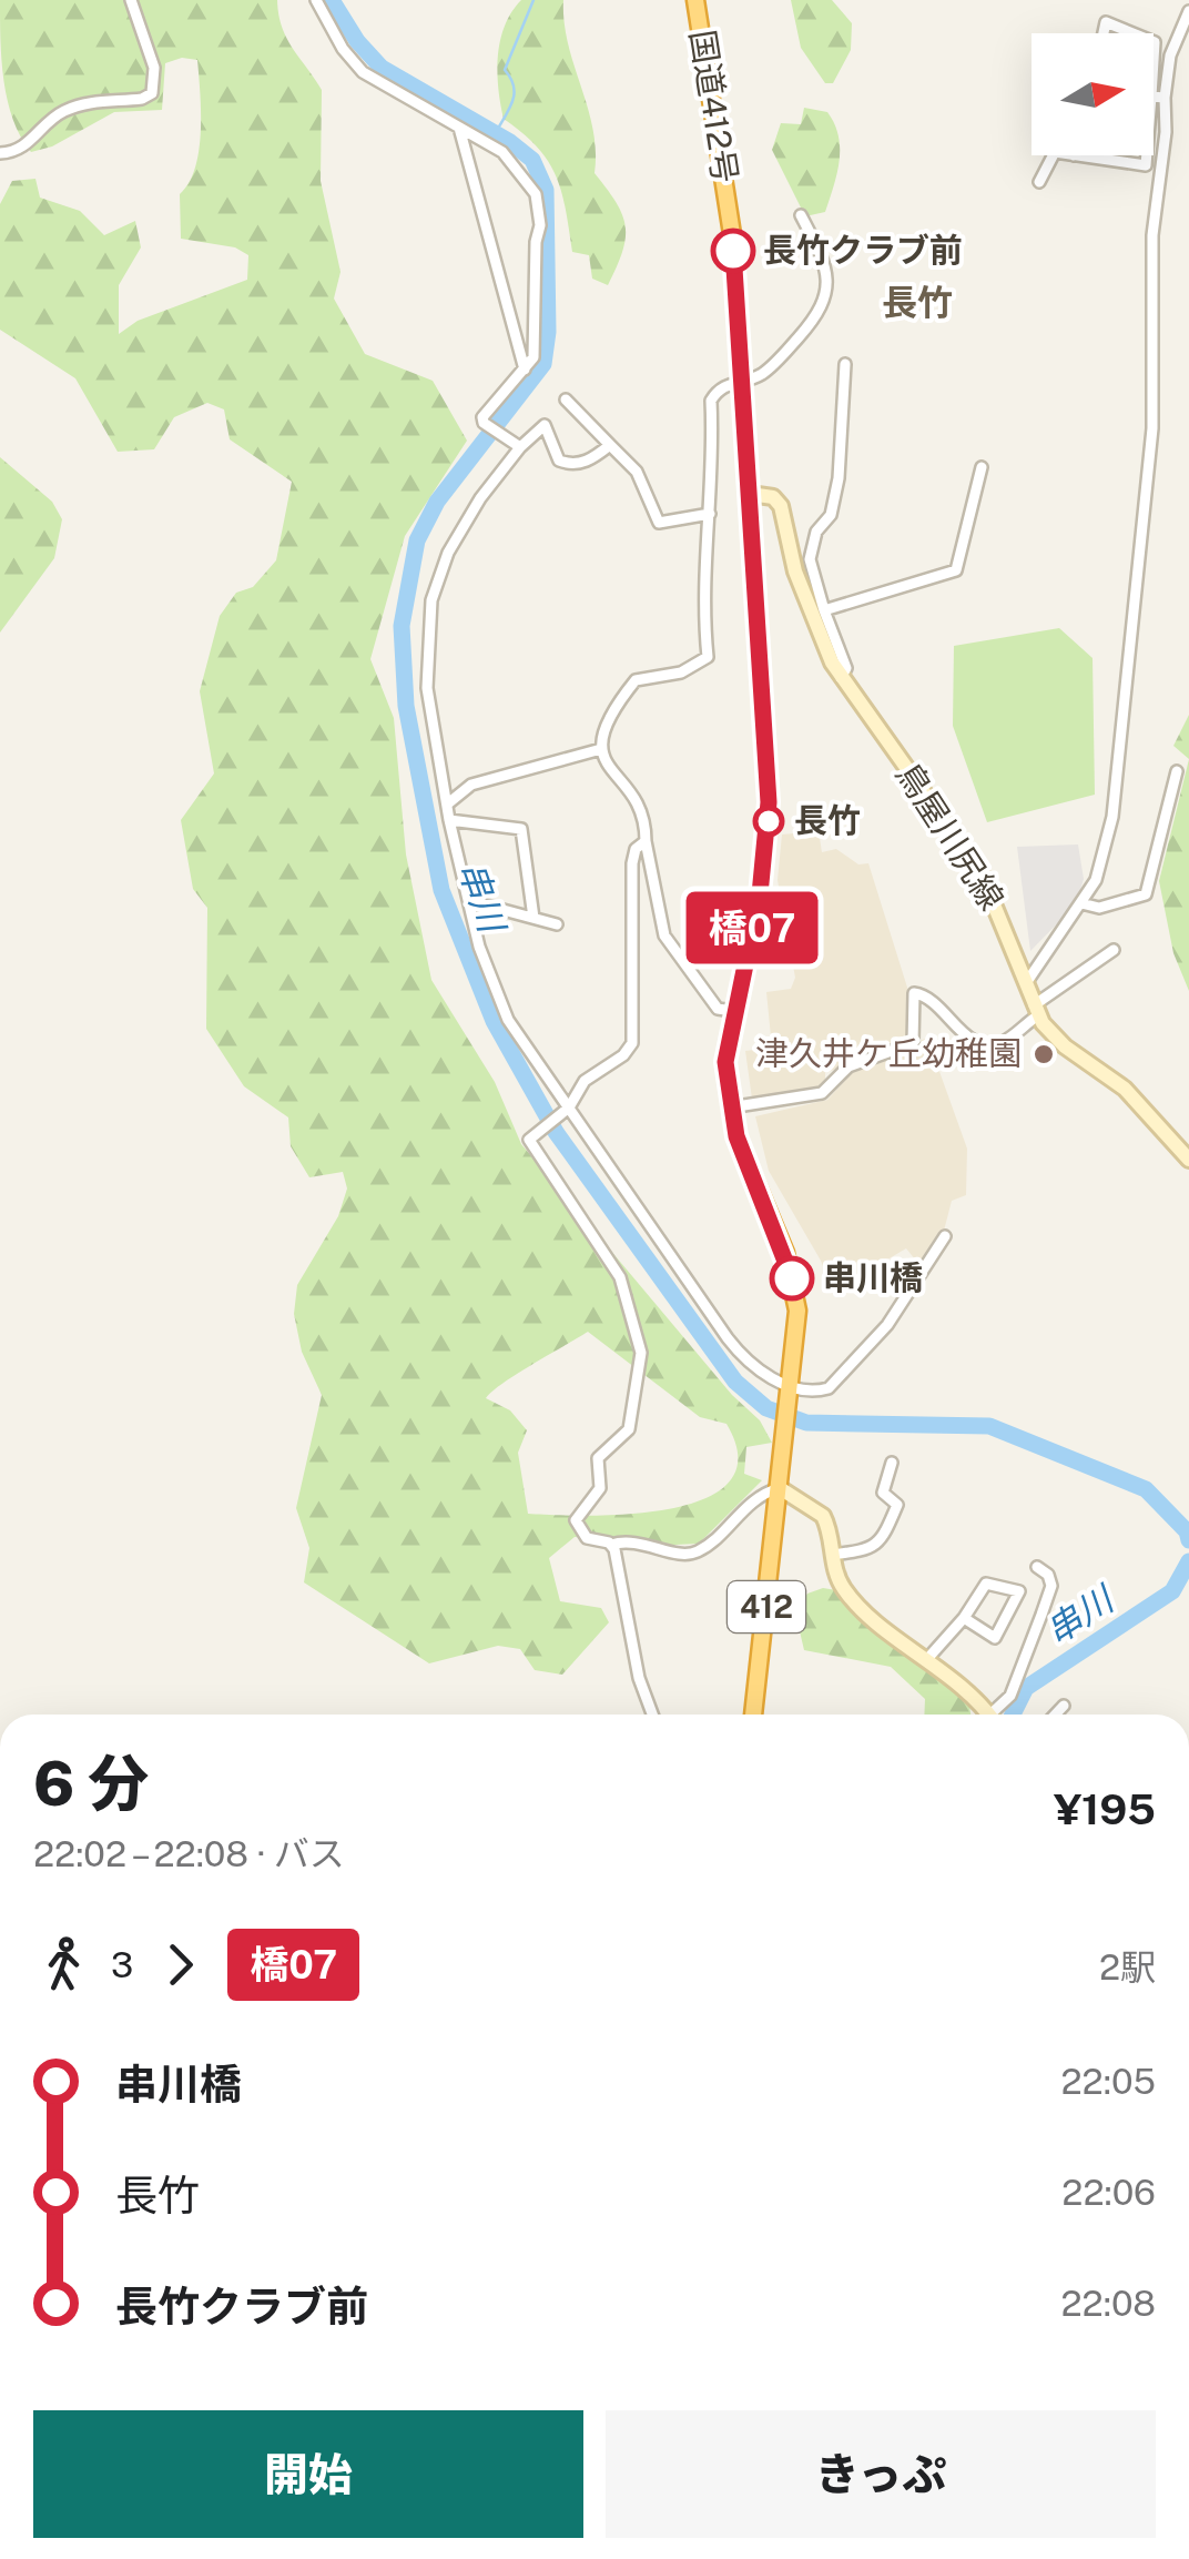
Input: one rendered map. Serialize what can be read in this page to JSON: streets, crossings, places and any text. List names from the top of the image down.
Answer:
{
  "streets": {
    "highway": ["国道412号", "412"],
    "main road": ["鳥屋川尻線"]
  },
  "crossings": [
    ["国道412号", "鳥屋川尻線"],
    ["国道412号", "412"]
  ],
  "districts": ["長竹"],
  "water": ["串川"],
  "places": [
    "長竹クラブ前",
    "長竹",
    "津久井ケ丘幼稚園",
    "串川橋"
  ],
  "lines": ["bus line 橋07"],
  "north": "right",
  "page": {
    "on_map": "橋07",
    "heading": ["6 分", "22:02 – 22:08 · バス", "¥195"],
    "legs": ["3", "橋07", "2駅"],
    "list": [
      {
        "name": "串川橋",
        "value": "22:05"
      },
      {
        "name": "長竹",
        "value": "22:06"
      },
      {
        "name": "長竹クラブ前",
        "value": "22:08"
      }
    ],
    "buttons": ["開始", "きっぷ"]
  }
}
